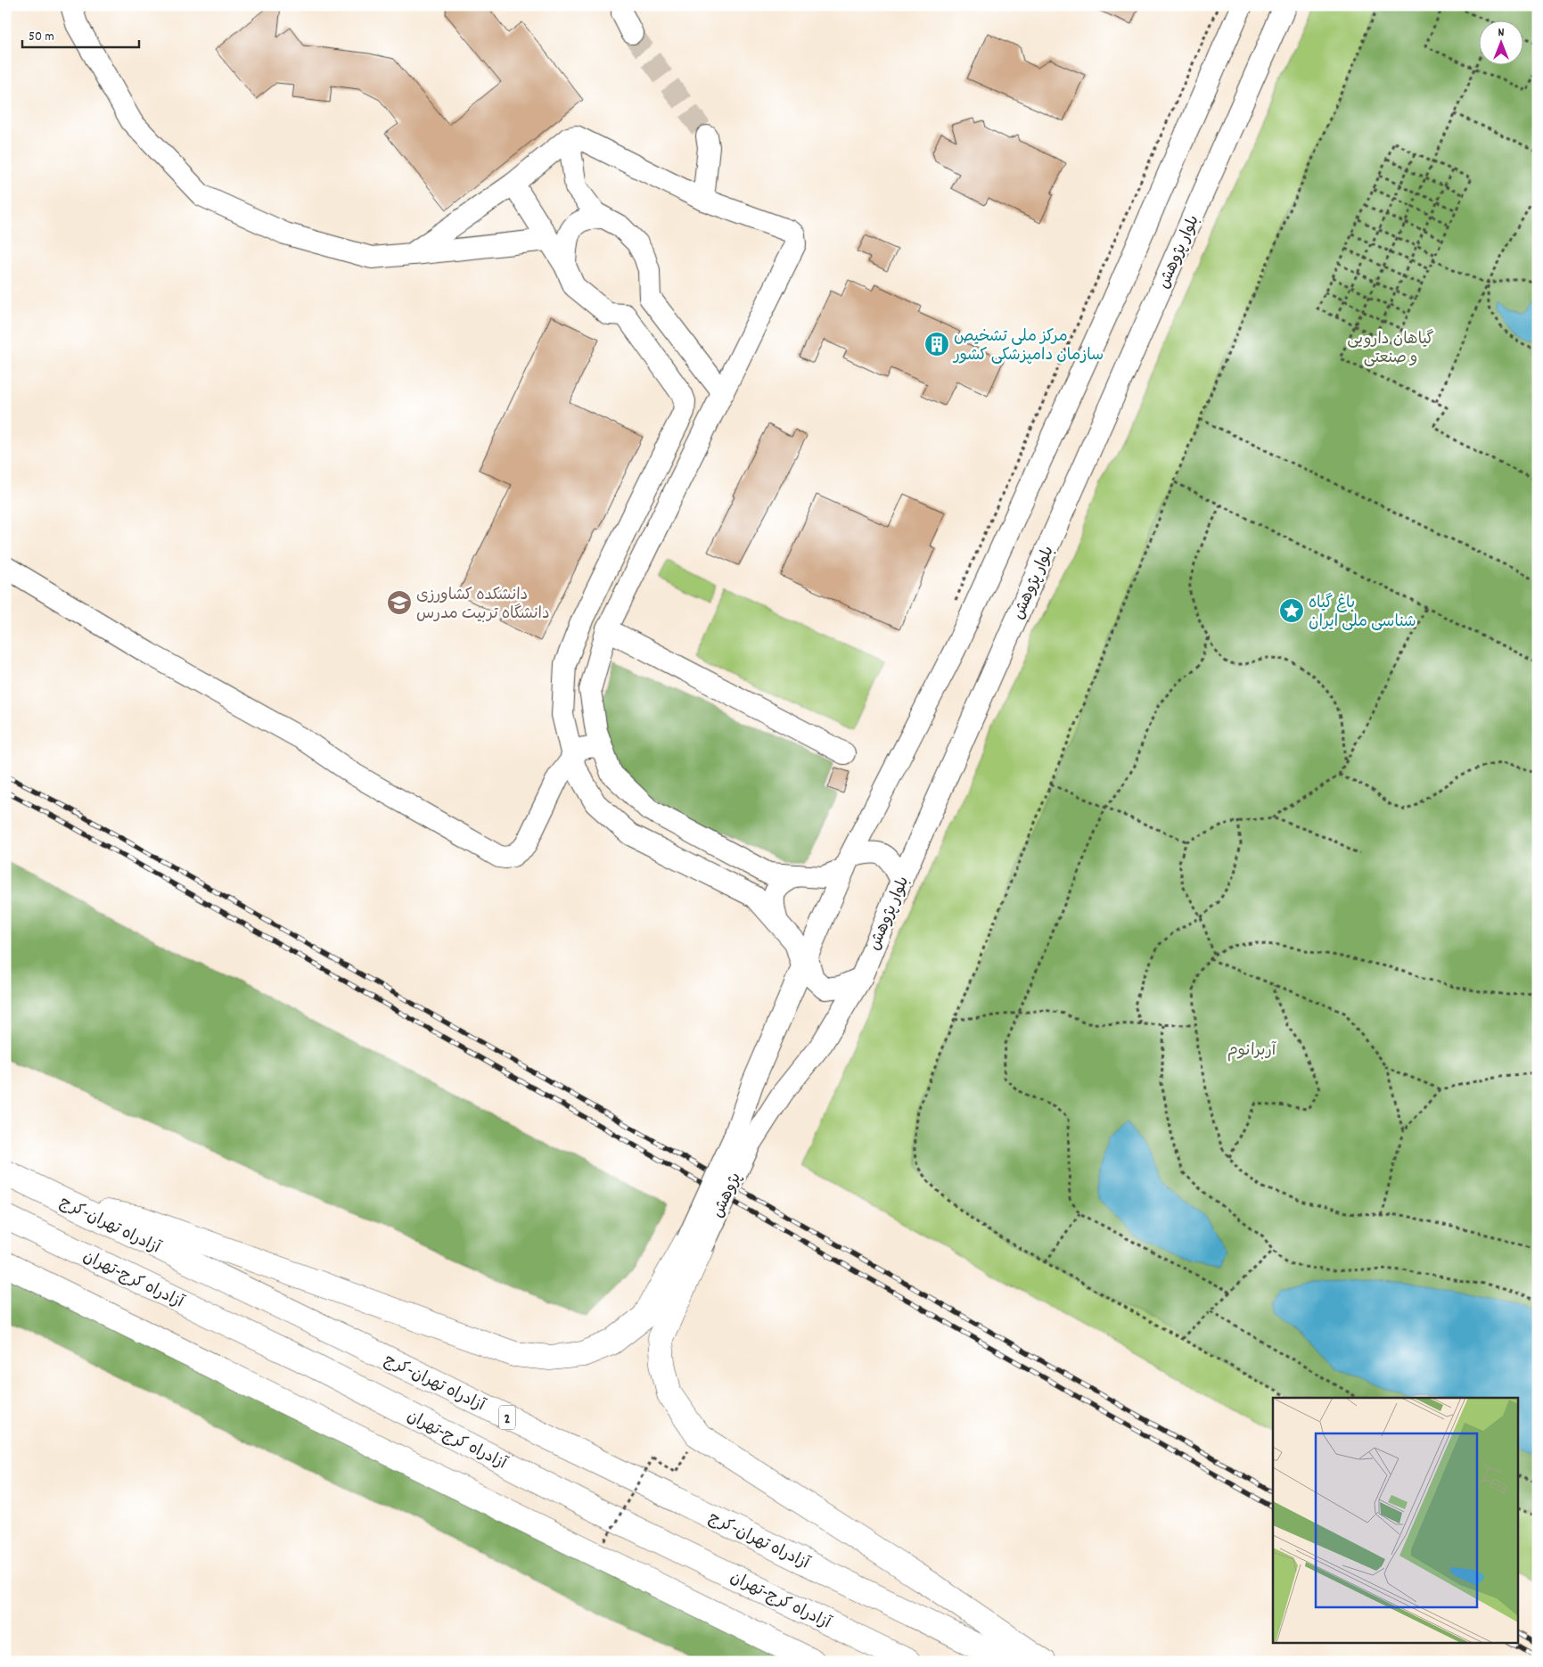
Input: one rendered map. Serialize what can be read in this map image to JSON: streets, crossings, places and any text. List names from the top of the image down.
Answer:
{
  "streets": {
    "main road": ["آزادراه تهران-کرج", "آزادراه کرج-تهران", "2"],
    "street": ["بلوار پژوهش", "پژوهش"]
  },
  "crossings": [
    ["بلوار پژوهش", "پژوهش"]
  ],
  "parks": ["گیاهان دارویی و صنعتی", "آربرانوم"],
  "places": {
    "building": ["مرکز ملی تشخیص سازمان دامپزشکی کشور"],
    "school or university": ["دانشکده کشاورزی دانشگاه تربیت مدرس"],
    "place": ["باغ گیاه‌ شناسی ملی ایران"]
  },
  "scale_bar": "50 m",
  "north": "top"
}
